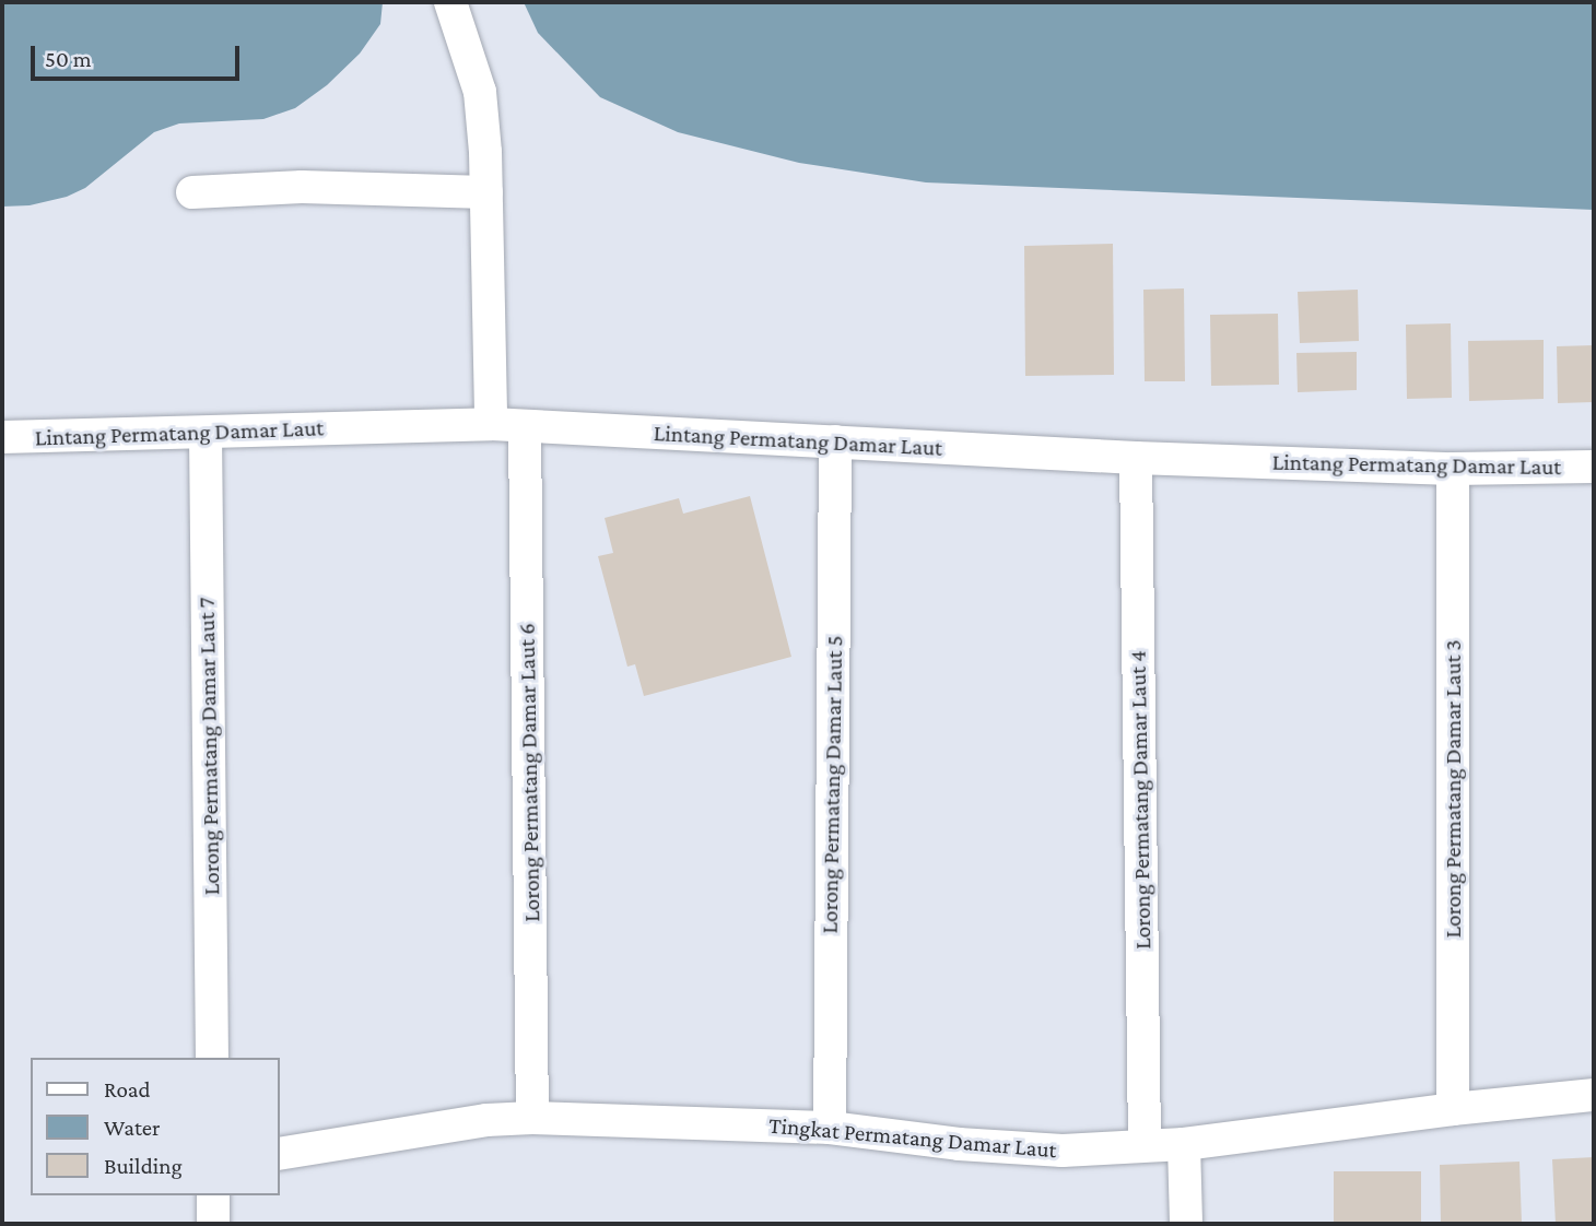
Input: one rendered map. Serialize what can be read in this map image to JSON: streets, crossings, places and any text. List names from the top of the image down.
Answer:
{
  "streets": {
    "street": [
      "Lintang Permatang Damar Laut",
      "Lorong Permatang Damar Laut 7",
      "Lorong Permatang Damar Laut 6",
      "Lorong Permatang Damar Laut 5",
      "Lorong Permatang Damar Laut 3",
      "Lorong Permatang Damar Laut 4",
      "Tingkat Permatang Damar Laut"
    ]
  },
  "crossings": [
    ["Lintang Permatang Damar Laut", "Lorong Permatang Damar Laut 7"],
    ["Lintang Permatang Damar Laut", "Lorong Permatang Damar Laut 6"],
    ["Lintang Permatang Damar Laut", "Lorong Permatang Damar Laut 5"],
    ["Lintang Permatang Damar Laut", "Lorong Permatang Damar Laut 3"],
    ["Lintang Permatang Damar Laut", "Lorong Permatang Damar Laut 4"],
    ["Lorong Permatang Damar Laut 6", "Tingkat Permatang Damar Laut"],
    ["Lorong Permatang Damar Laut 5", "Tingkat Permatang Damar Laut"],
    ["Lorong Permatang Damar Laut 3", "Tingkat Permatang Damar Laut"],
    ["Lorong Permatang Damar Laut 4", "Tingkat Permatang Damar Laut"]
  ],
  "legend": ["Road", "Water", "Building"],
  "scale_bar": "50 m"
}
